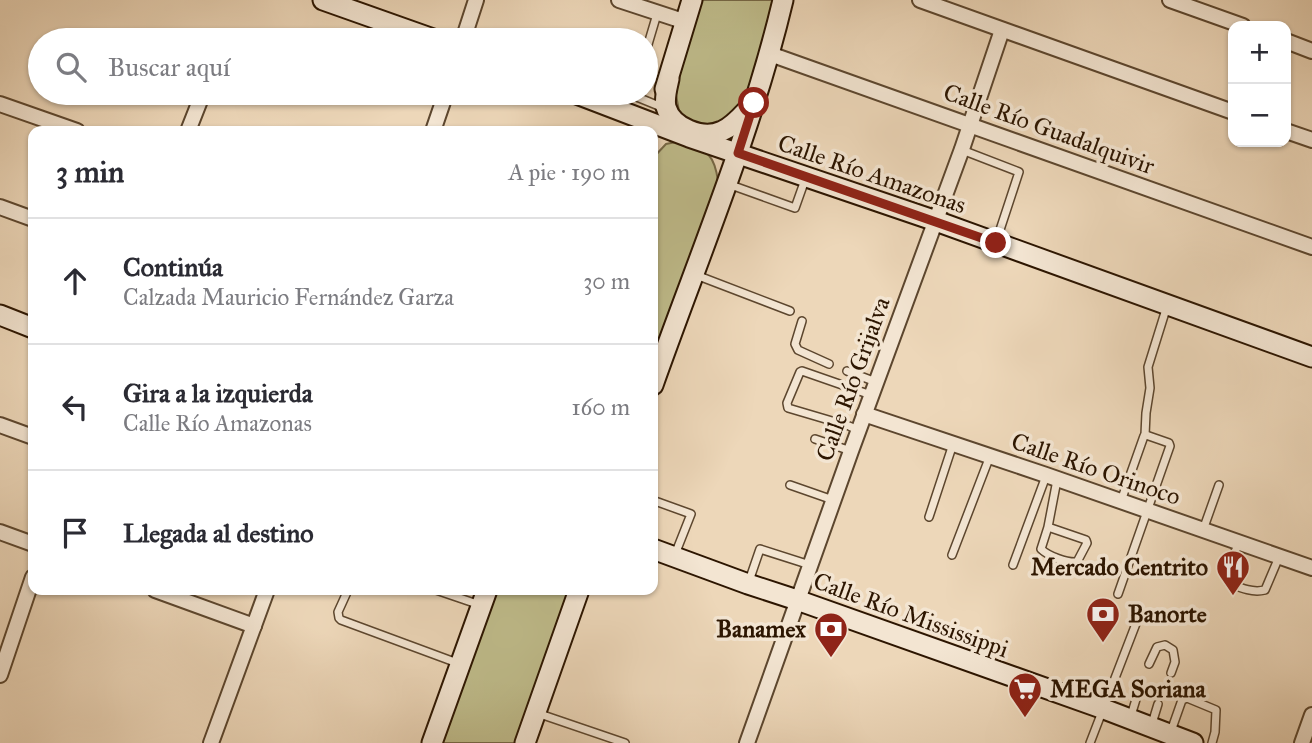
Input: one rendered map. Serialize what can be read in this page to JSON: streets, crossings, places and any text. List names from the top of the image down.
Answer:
{
  "streets": {
    "street": [
      "Calle Río Guadalquivir",
      "Calle Río Amazonas",
      "Calle Río Grijalva",
      "Calle Río Orinoco",
      "Calle Río Mississippi"
    ]
  },
  "crossings": [
    ["Calle Río Guadalquivir", "Calle Río Grijalva"],
    ["Calle Río Amazonas", "Calle Río Grijalva"],
    ["Calle Río Grijalva", "Calle Río Orinoco"],
    ["Calle Río Grijalva", "Calle Río Mississippi"]
  ],
  "places": {
    "restaurant": ["Mercado Centrito"],
    "bank": ["Banorte", "Banamex"],
    "supermarket": ["MEGA Soriana"]
  },
  "page": {
    "map_buttons": ["+", "−"],
    "search": "Buscar aquí",
    "heading": ["3 min", "A pie · 190 m"],
    "list": [
      ["Continúa", "Calzada Mauricio Fernández Garza", "30 m"],
      ["Gira a la izquierda", "Calle Río Amazonas", "160 m"],
      "Llegada al destino"
    ]
  }
}
